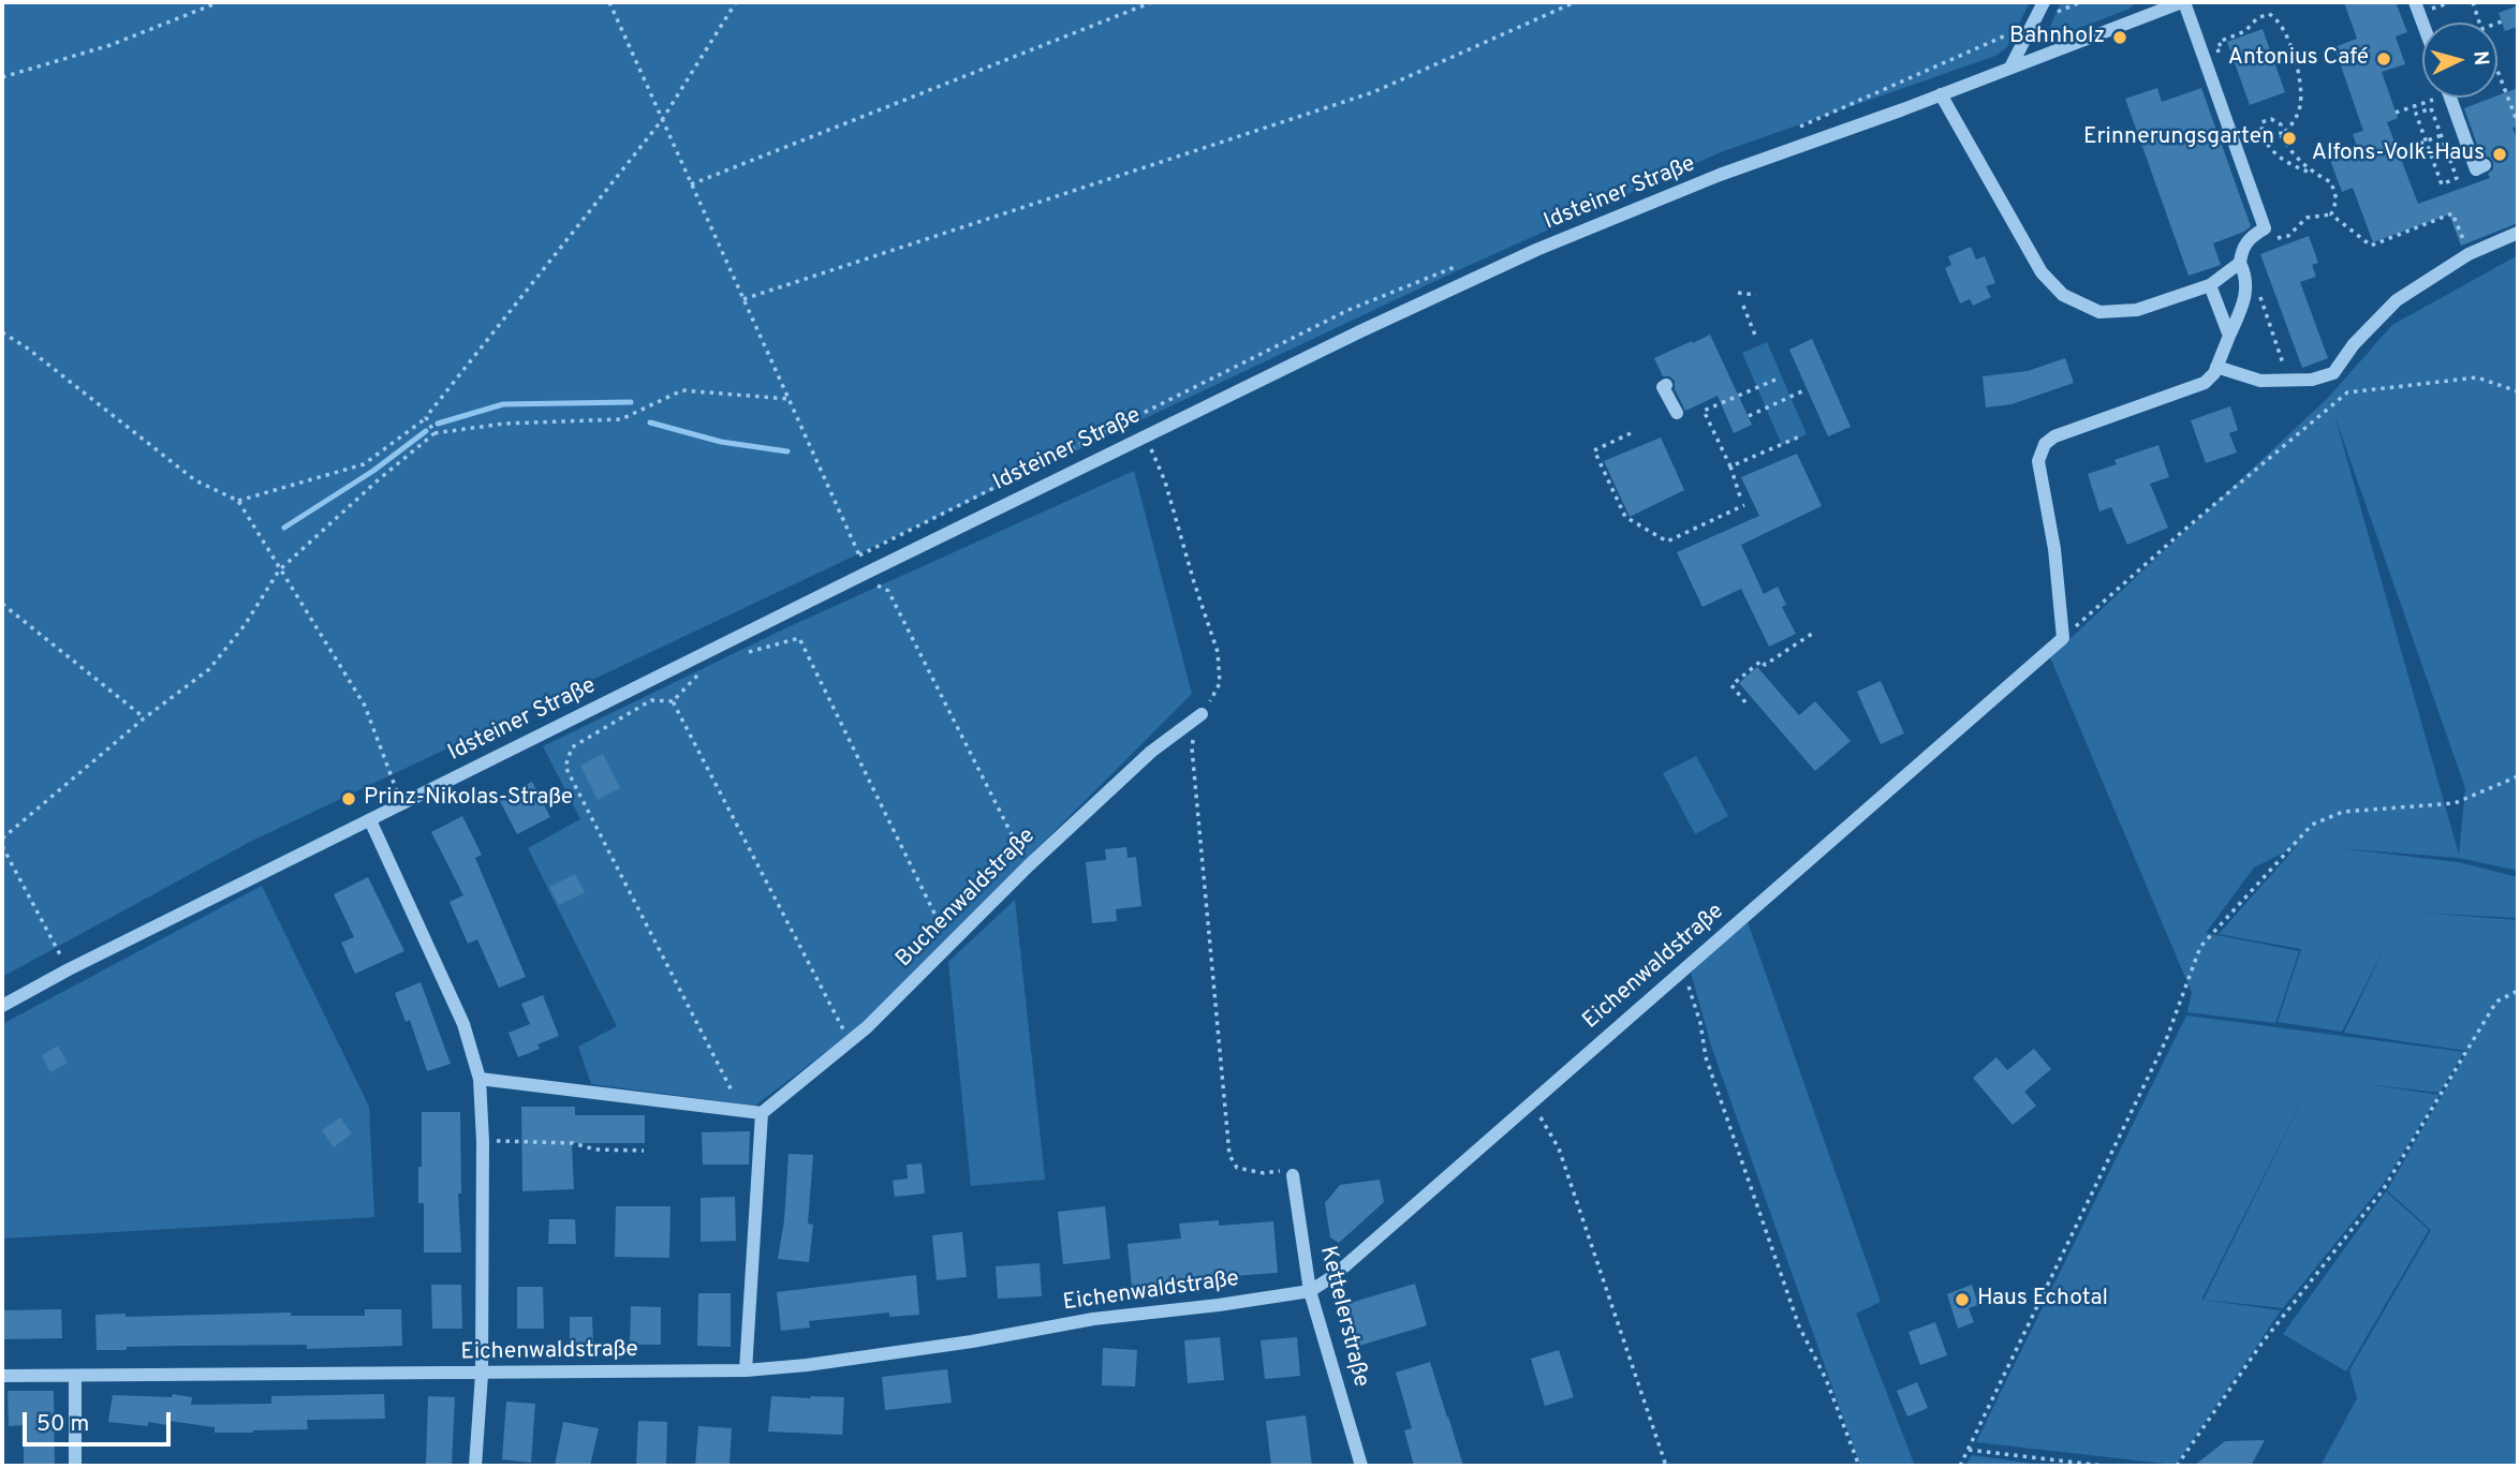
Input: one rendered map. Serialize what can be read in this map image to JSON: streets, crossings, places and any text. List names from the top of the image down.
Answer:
{
  "streets": {
    "street": [
      "Idsteiner Straße",
      "Buchenwaldstraße",
      "Eichenwaldstraße",
      "Kettelerstraße"
    ]
  },
  "crossings": [
    ["Eichenwaldstraße", "Kettelerstraße"]
  ],
  "places": [
    "Bahnholz",
    "Antonius Café",
    "Erinnerungsgarten",
    "Alfons-Volk-Haus",
    "Prinz-Nikolas-Straße",
    "Haus Echotal"
  ],
  "scale_bar": "50 m",
  "north": "right"
}
